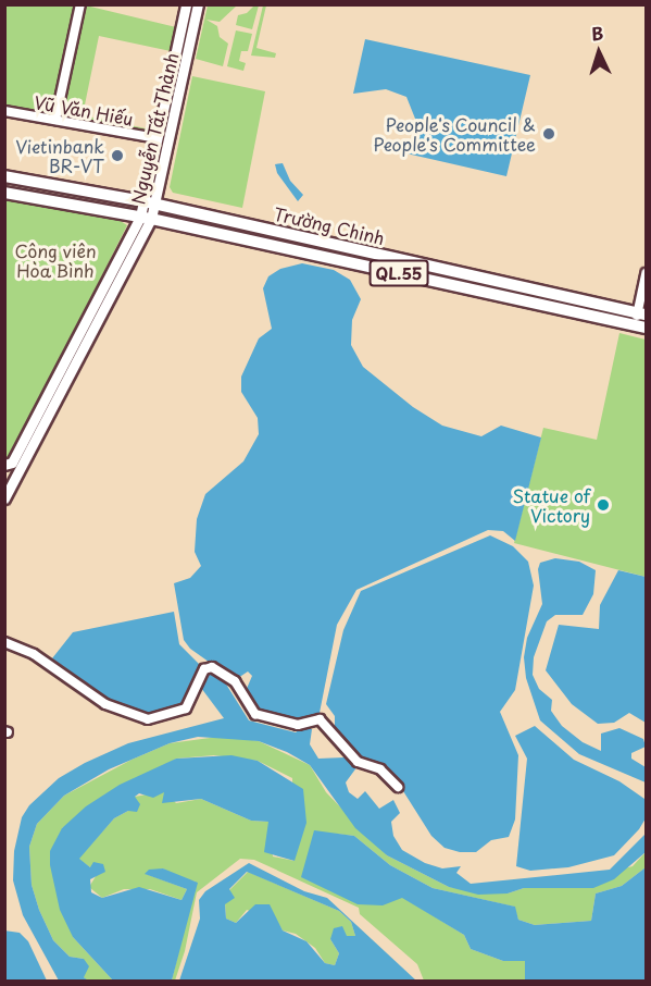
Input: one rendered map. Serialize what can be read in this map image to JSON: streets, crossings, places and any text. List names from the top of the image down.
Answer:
{
  "streets": {
    "highway": ["Trường Chinh", "QL.55"],
    "main road": ["Nguyễn Tất Thành"],
    "street": ["Vũ Văn Hiếu"]
  },
  "crossings": [
    ["Vũ Văn Hiếu", "Nguyễn Tất Thành"],
    ["Nguyễn Tất Thành", "Trường Chinh"]
  ],
  "parks": ["Công viên Hòa Bình"],
  "places": ["People's Council & People's Committee", "Vietinbank BR-VT", "Statue of Victory"],
  "north": "top"
}
